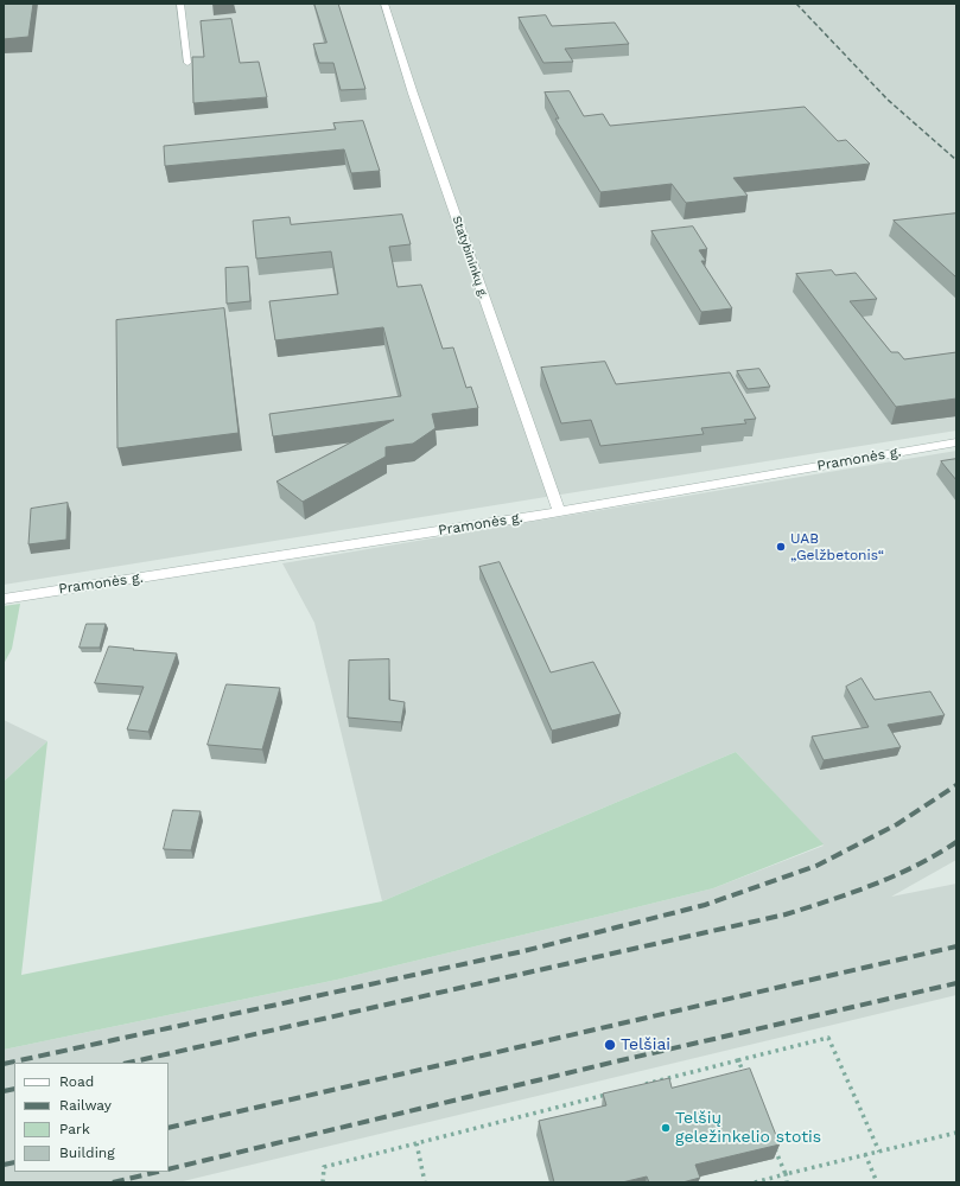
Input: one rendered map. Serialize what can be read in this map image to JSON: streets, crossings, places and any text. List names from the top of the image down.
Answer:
{
  "streets": {
    "street": ["Statybininkų g.", "Pramonės g."]
  },
  "crossings": [
    ["Statybininkų g.", "Pramonės g."]
  ],
  "places": ["UAB „Gelžbetonis“", "Telšiai", "Telšių geležinkelio stotis"],
  "legend": [
    "Road",
    "Railway",
    "Park",
    "Building"
  ]
}
